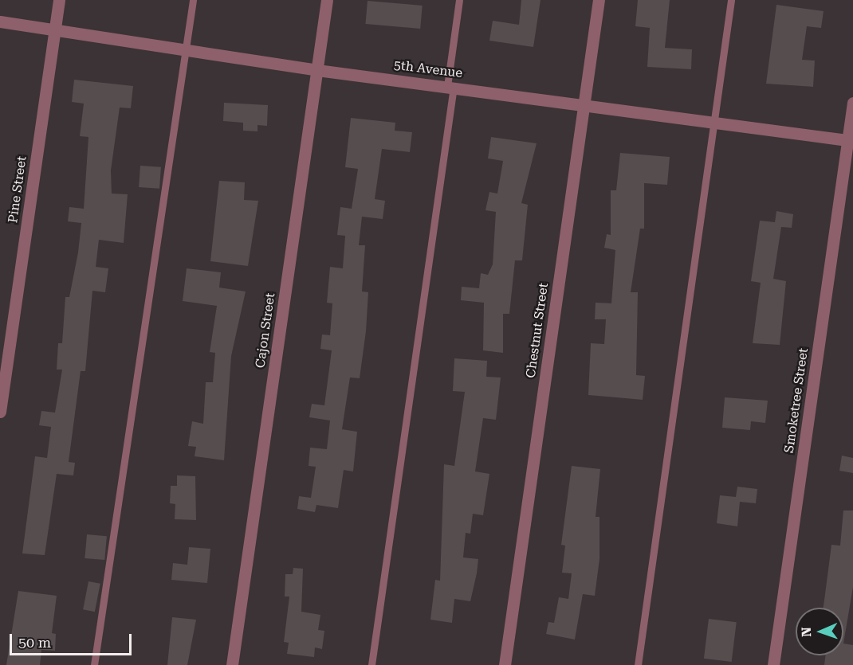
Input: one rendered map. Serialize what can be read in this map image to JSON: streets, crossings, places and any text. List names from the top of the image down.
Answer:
{
  "streets": {
    "street": [
      "5th Avenue",
      "Pine Street",
      "Cajon Street",
      "Chestnut Street",
      "Smoketree Street"
    ]
  },
  "crossings": [
    ["5th Avenue", "Pine Street"],
    ["5th Avenue", "Cajon Street"],
    ["5th Avenue", "Chestnut Street"],
    ["5th Avenue", "Smoketree Street"]
  ],
  "scale_bar": "50 m",
  "north": "left"
}
